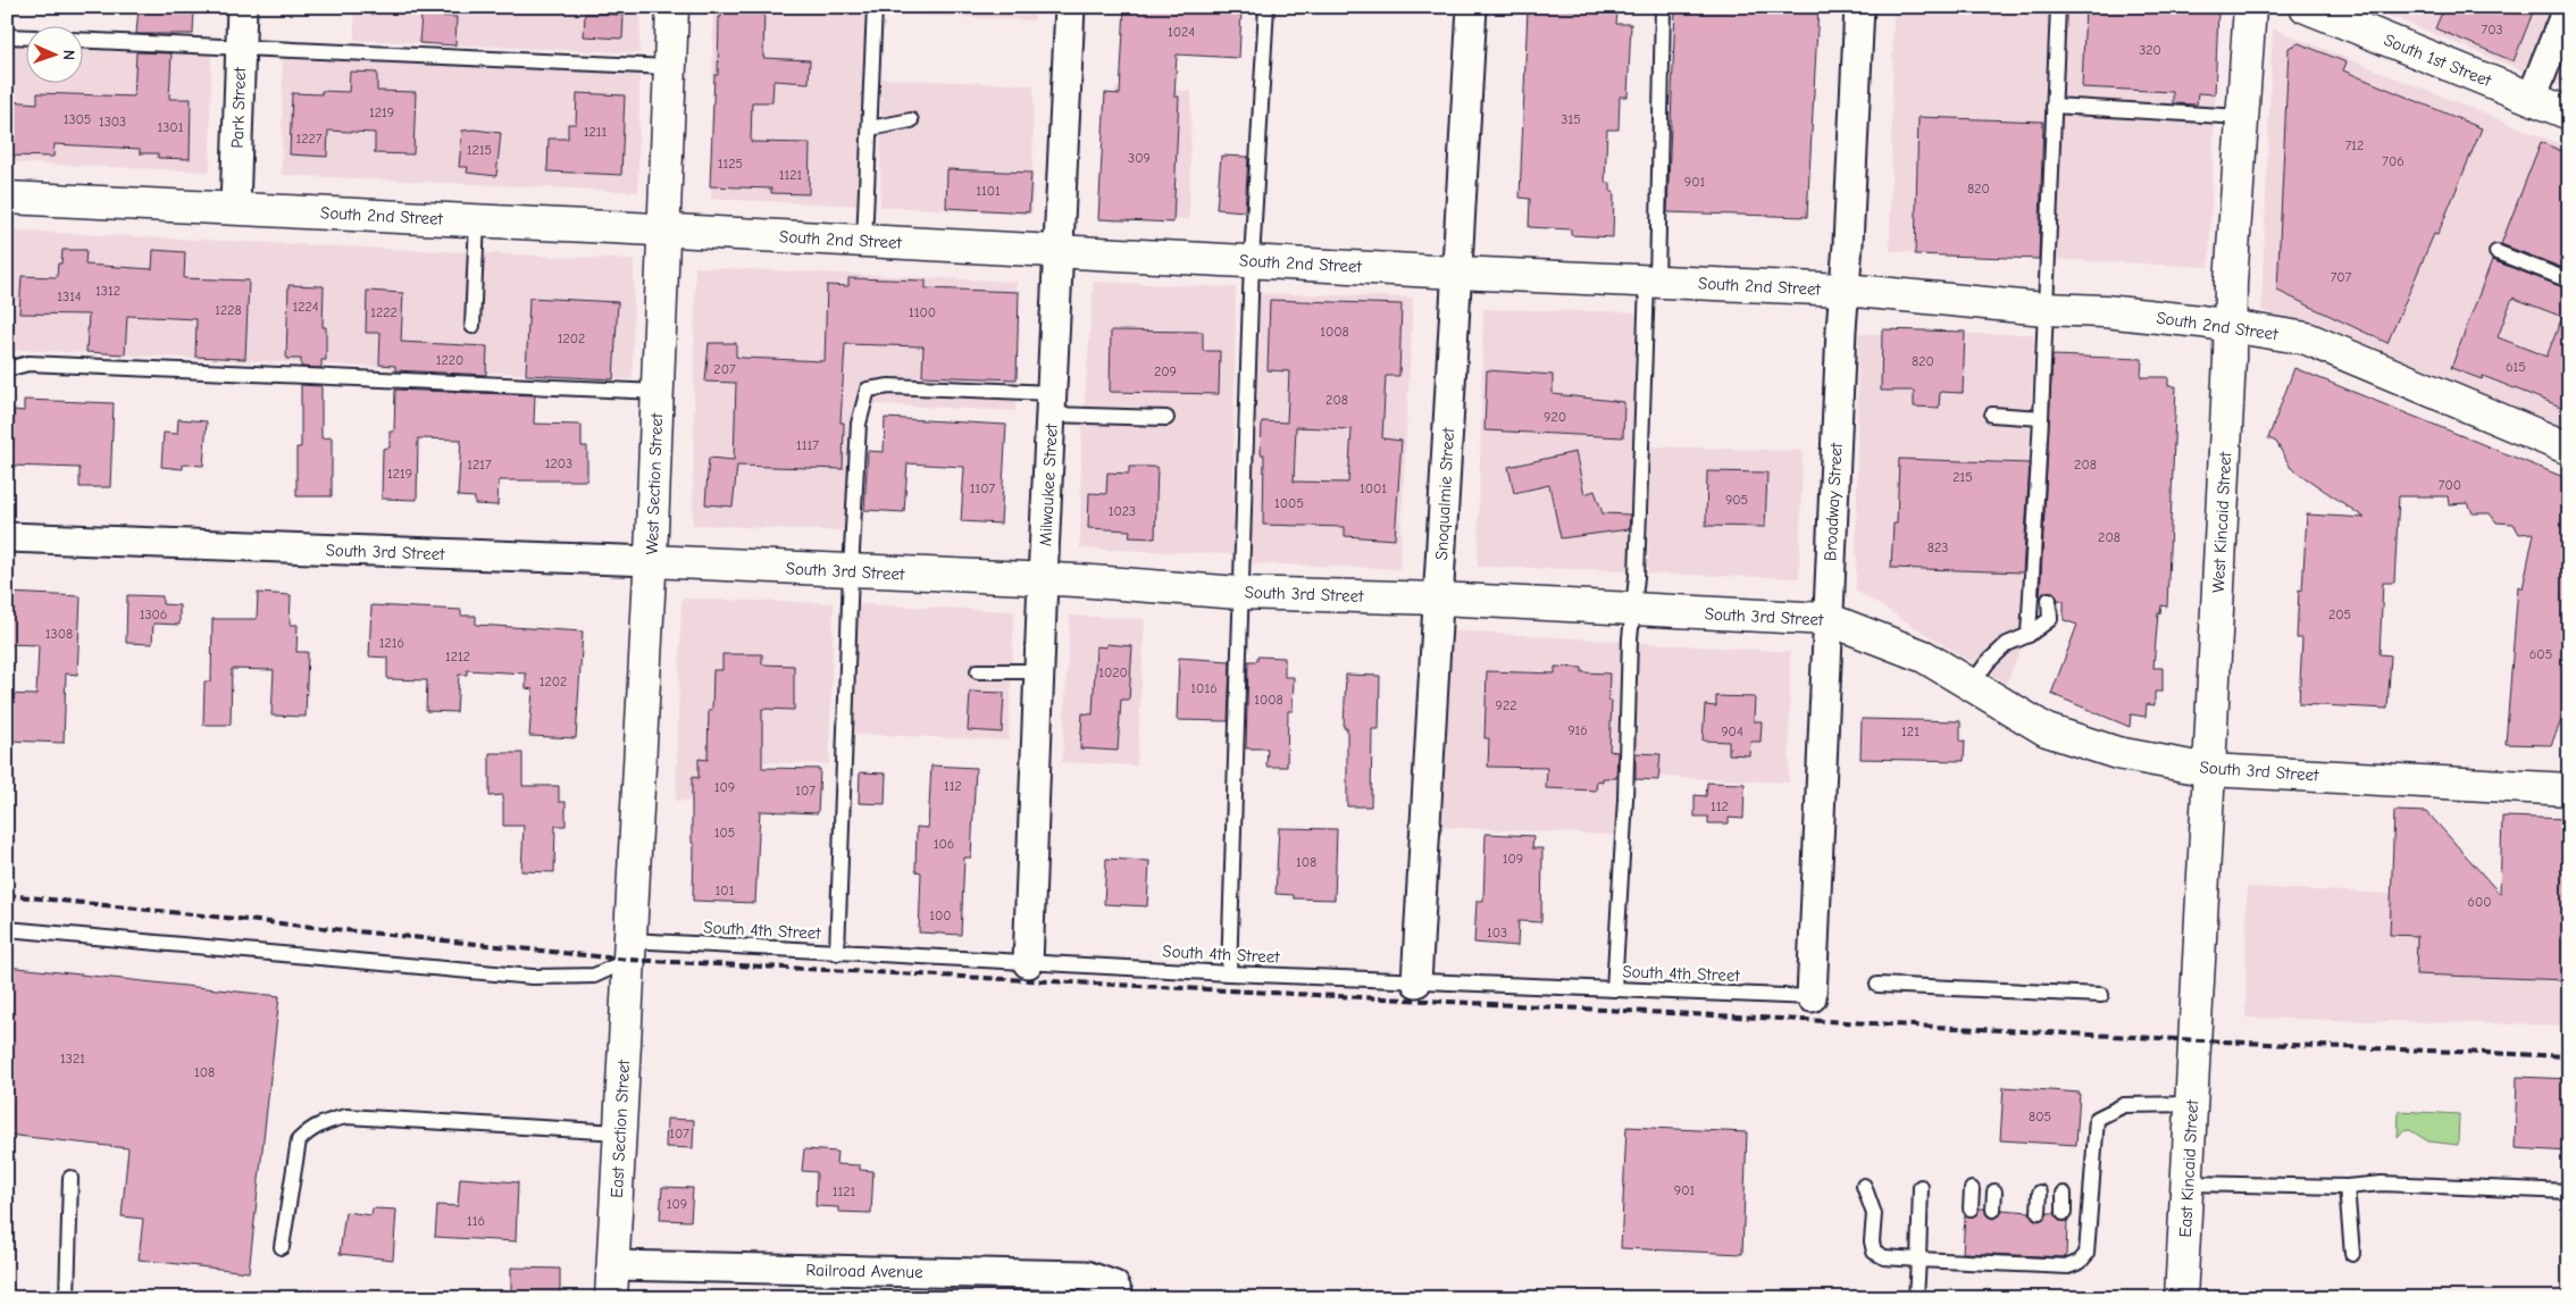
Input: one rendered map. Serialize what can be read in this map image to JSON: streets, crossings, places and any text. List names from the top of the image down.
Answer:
{
  "streets": {
    "street": [
      "South 1st Street",
      "Park Street",
      "South 2nd Street",
      "West Section Street",
      "Milwaukee Street",
      "Snoqualmie Street",
      "Broadway Street",
      "West Kincaid Street",
      "South 3rd Street",
      "East Section Street",
      "East Kincaid Street",
      "Railroad Avenue"
    ],
    "lane": ["South 4th Street"]
  },
  "crossings": [
    ["Park Street", "South 2nd Street"],
    ["South 2nd Street", "West Section Street"],
    ["South 2nd Street", "Milwaukee Street"],
    ["South 2nd Street", "Snoqualmie Street"],
    ["South 2nd Street", "Broadway Street"],
    ["South 2nd Street", "West Kincaid Street"],
    ["West Section Street", "South 3rd Street"],
    ["West Section Street", "South 4th Street"],
    ["West Section Street", "East Section Street"],
    ["Milwaukee Street", "South 3rd Street"],
    ["Milwaukee Street", "South 4th Street"],
    ["Snoqualmie Street", "South 3rd Street"],
    ["Snoqualmie Street", "South 4th Street"],
    ["Broadway Street", "South 3rd Street"],
    ["Broadway Street", "South 4th Street"],
    ["West Kincaid Street", "South 3rd Street"],
    ["West Kincaid Street", "East Kincaid Street"],
    ["South 4th Street", "East Section Street"],
    ["East Section Street", "Railroad Avenue"]
  ],
  "house_numbers": [
    "703",
    "1024",
    "320",
    "1219",
    "1305",
    "315",
    "1303",
    "1301",
    "1211",
    "1227",
    "712",
    "1215",
    "309",
    "706",
    "1125",
    "1121",
    "901",
    "820",
    "1101",
    "707",
    "1312",
    "1314",
    "1224",
    "1228",
    "1222",
    "1100",
    "1008",
    "1202",
    "1220",
    "820",
    "615",
    "207",
    "209",
    "208",
    "920",
    "1117",
    "1203",
    "1217",
    "208",
    "1219",
    "215",
    "700",
    "1107",
    "1001",
    "905",
    "1005",
    "1023",
    "208",
    "823",
    "1306",
    "205",
    "1308",
    "1216",
    "605",
    "1212",
    "1020",
    "1202",
    "1016",
    "1008",
    "922",
    "916",
    "904",
    "121",
    "112",
    "109",
    "107",
    "112",
    "105",
    "106",
    "109",
    "108",
    "101",
    "600",
    "100",
    "103",
    "1321",
    "108",
    "805",
    "107",
    "901",
    "1121",
    "109",
    "116"
  ],
  "north": "right"
}
